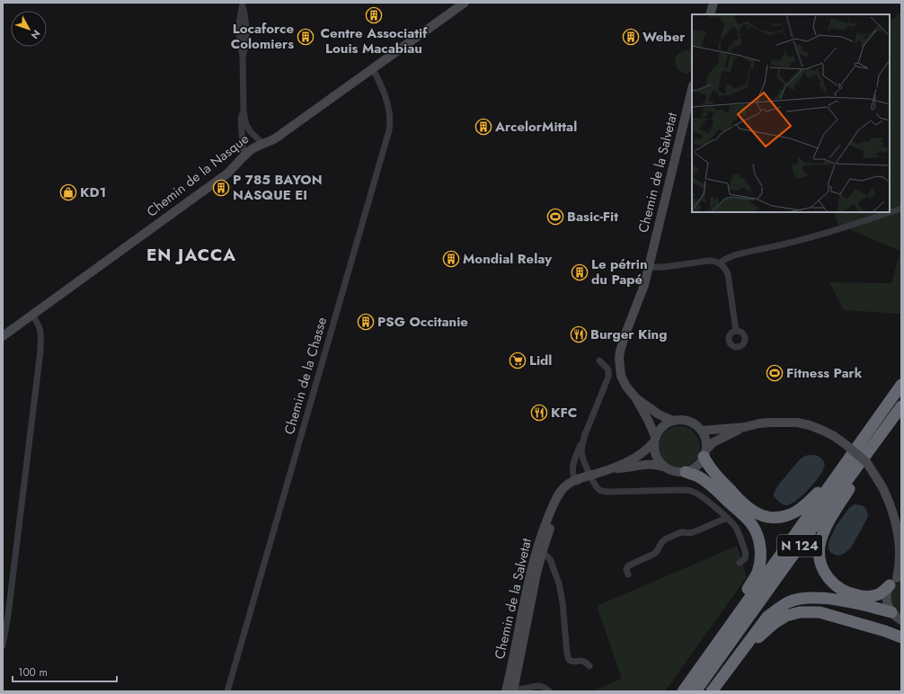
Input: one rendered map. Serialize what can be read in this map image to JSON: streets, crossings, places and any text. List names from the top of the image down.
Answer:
{
  "streets": {
    "highway": ["N 124"],
    "street": ["Chemin de la Salvetat", "Chemin de la Nasque", "Chemin de la Chasse"]
  },
  "crossings": [
    ["Chemin de la Nasque", "Chemin de la Chasse"]
  ],
  "districts": ["EN JACCA"],
  "places": {
    "building": [
      "Centre Associatif Louis Macabiau",
      "Locaforce Colomiers",
      "Weber",
      "ArcelorMittal",
      "P 785 BAYON NASQUE EI",
      "Mondial Relay",
      "Le pétrin du Papé",
      "PSG Occitanie"
    ],
    "shop": ["KD1"],
    "sports": ["Basic-Fit", "Fitness Park"],
    "restaurant": ["Burger King", "KFC"],
    "supermarket": ["Lidl"]
  },
  "scale_bar": "100 m",
  "north": "bottom right"
}
